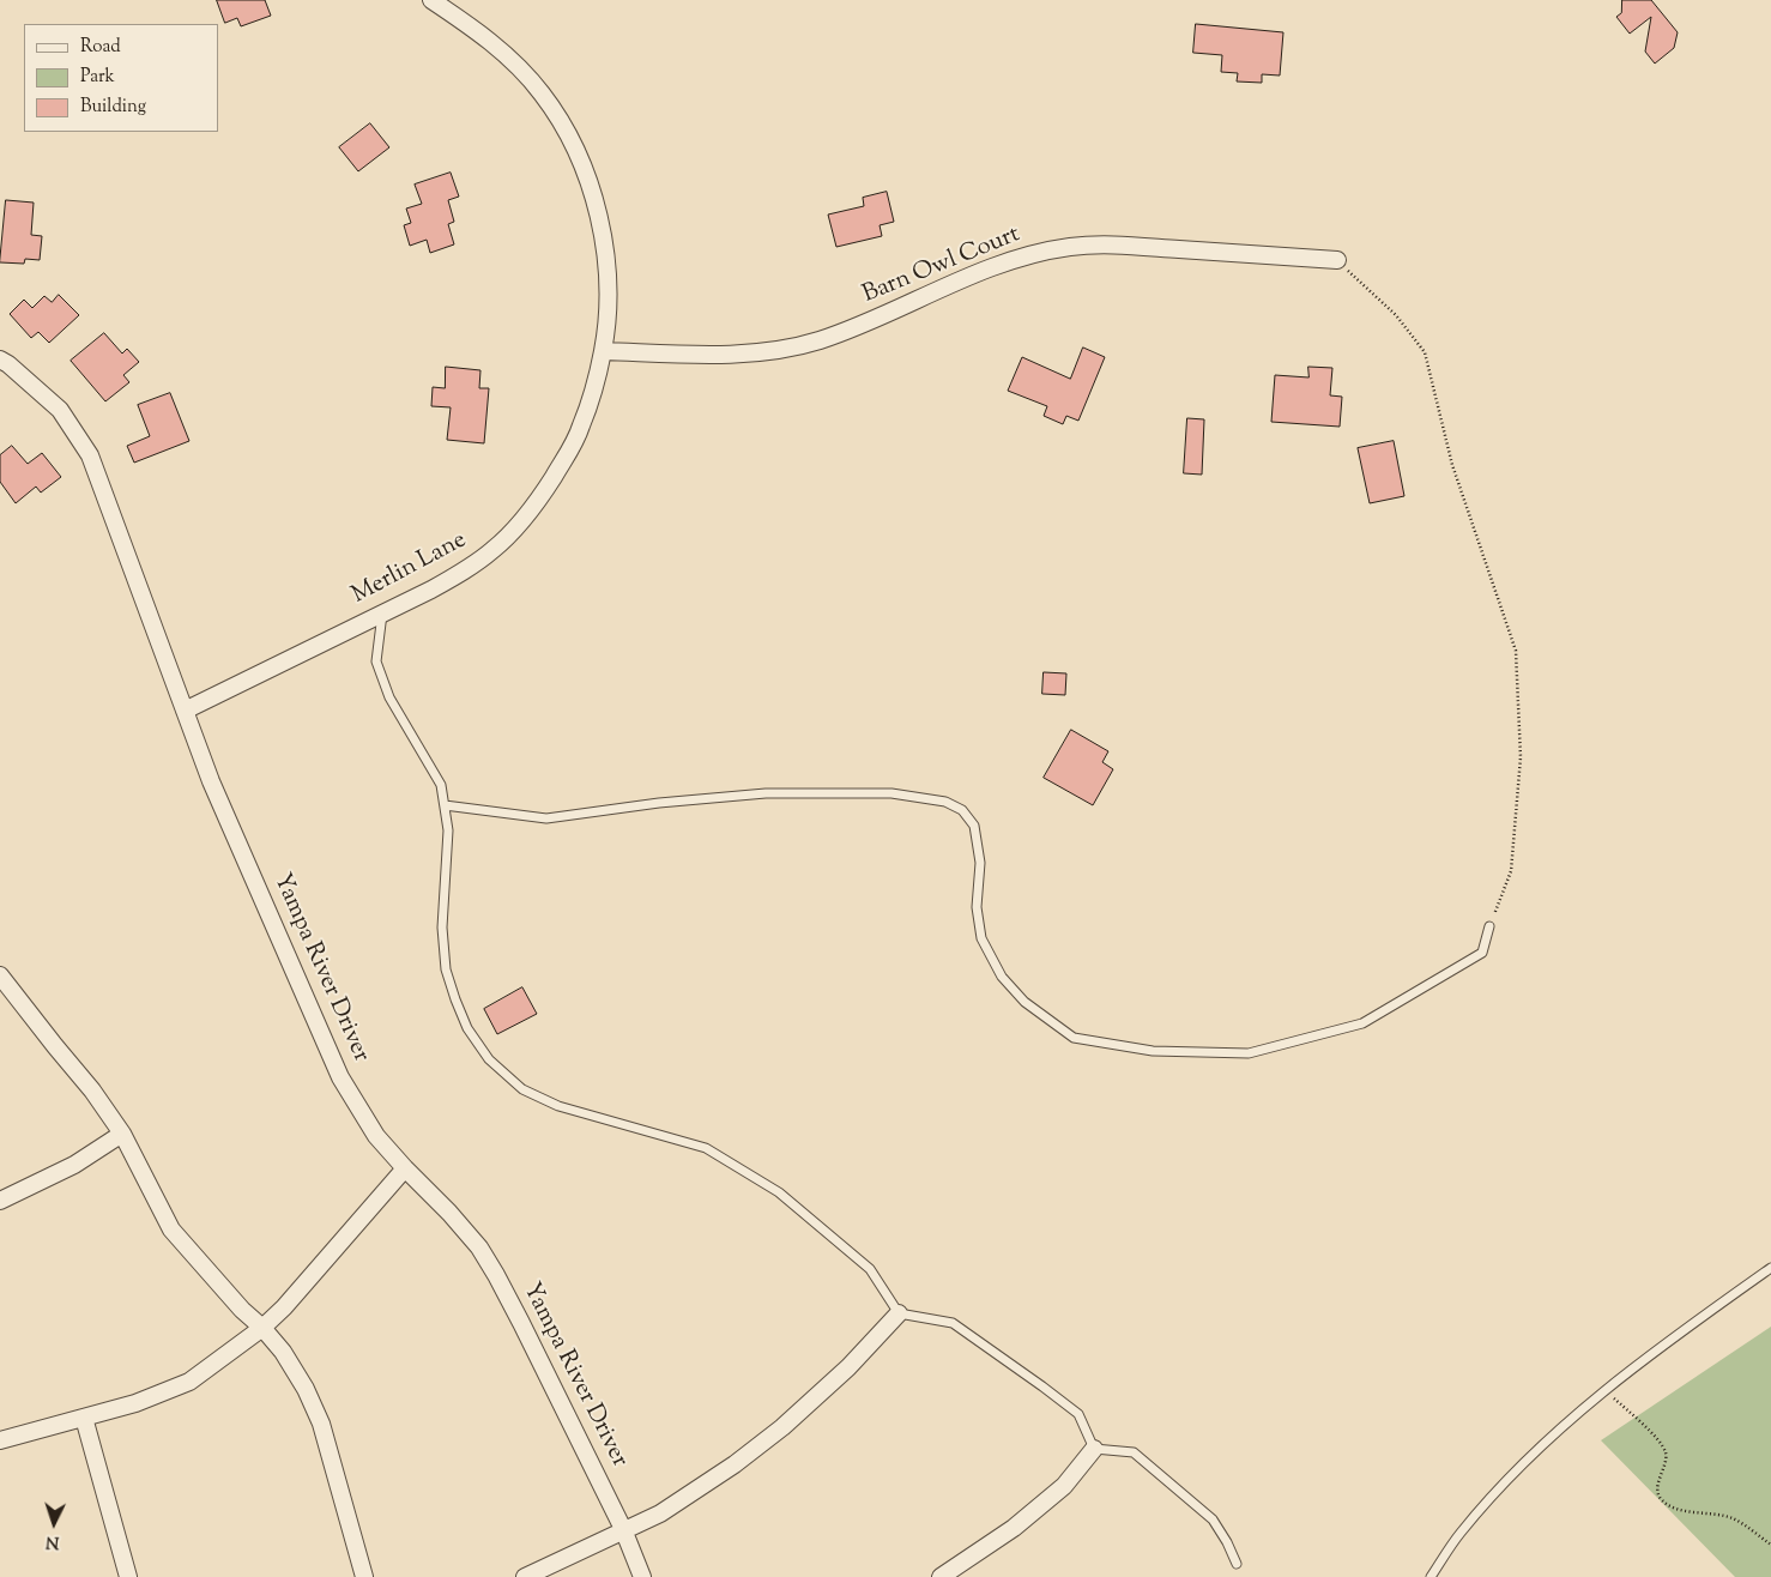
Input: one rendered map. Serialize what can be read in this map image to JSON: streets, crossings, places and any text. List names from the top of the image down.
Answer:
{
  "streets": {
    "street": ["Barn Owl Court", "Merlin Lane", "Yampa River Driver"]
  },
  "crossings": [
    ["Barn Owl Court", "Merlin Lane"],
    ["Merlin Lane", "Yampa River Driver"]
  ],
  "legend": ["Road", "Park", "Building"],
  "north": "bottom"
}
